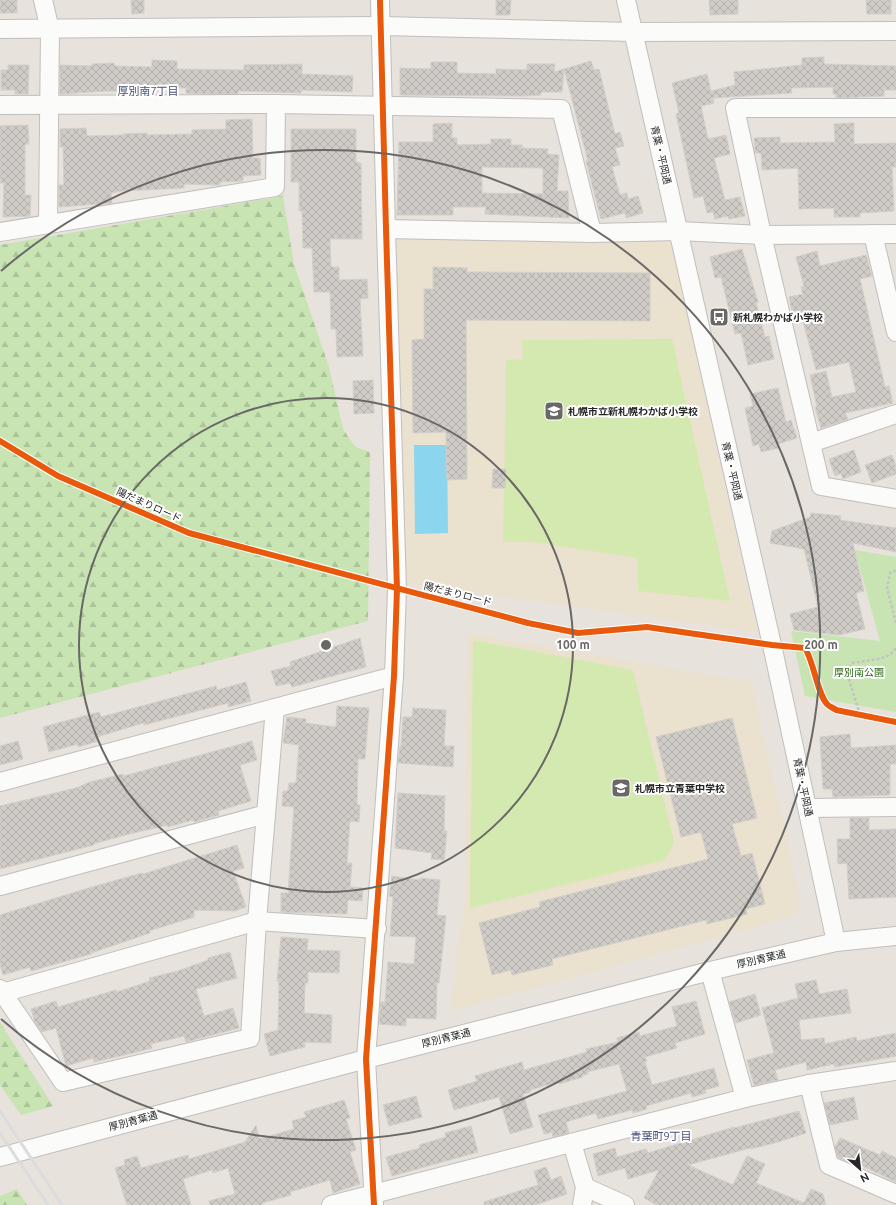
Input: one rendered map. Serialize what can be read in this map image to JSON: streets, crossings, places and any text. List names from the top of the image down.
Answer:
{
  "streets": {
    "street": ["青葉・平岡通", "厚別青葉通"],
    "cycle path": ["陽だまりロード"]
  },
  "crossings": [
    ["青葉・平岡通", "厚別青葉通"]
  ],
  "districts": ["厚別南7丁目", "青葉町9丁目"],
  "parks": ["厚別南公園"],
  "places": {
    "bus stop": ["新札幌わかば小学校"],
    "school or university": ["札幌市立新札幌わかば小学校", "札幌市立青葉中学校"]
  },
  "north": "bottom right",
  "rings": ["100 m", "200 m"]
}
